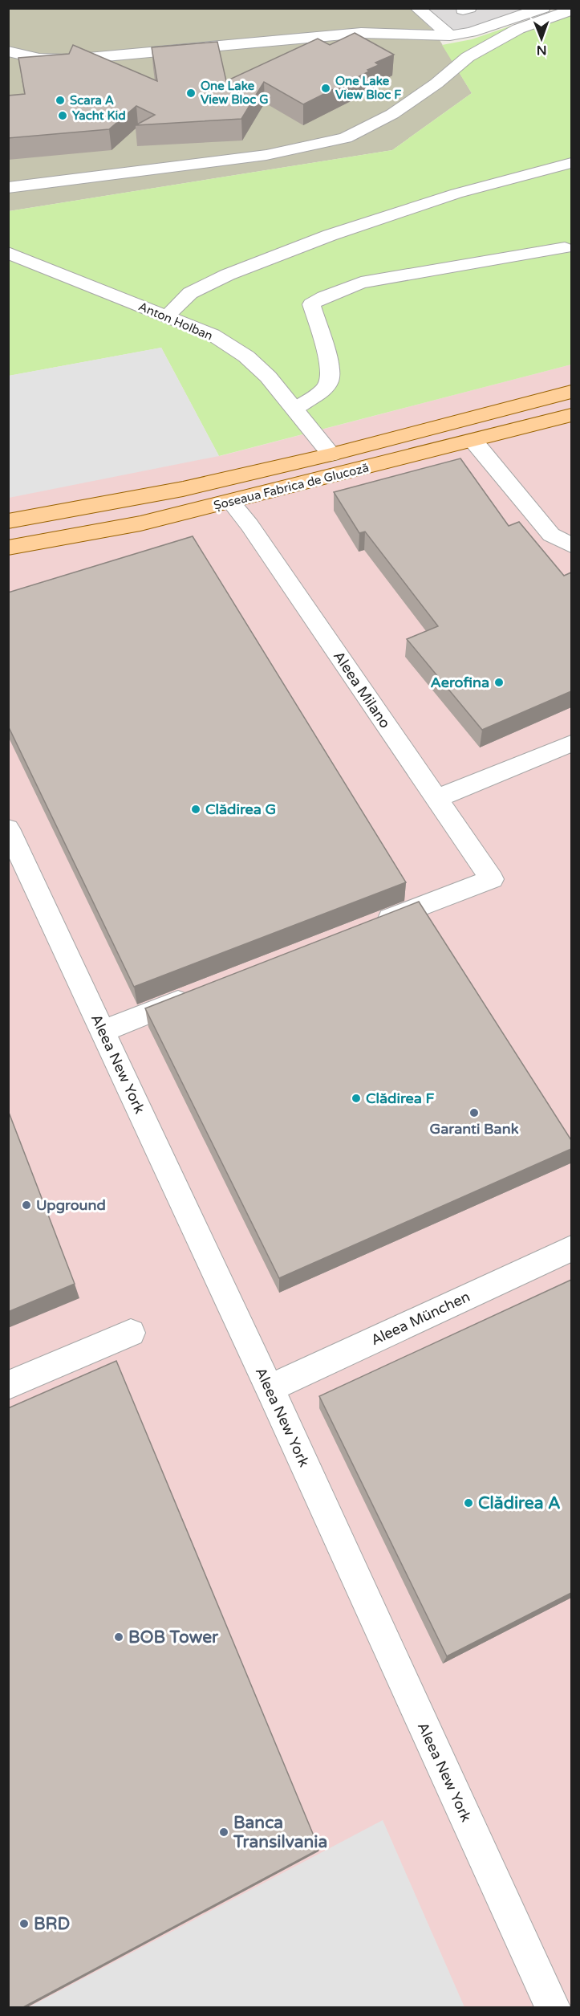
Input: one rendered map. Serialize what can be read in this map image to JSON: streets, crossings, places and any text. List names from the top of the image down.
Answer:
{
  "streets": {
    "main road": ["Șoseaua Fabrica de Glucoză"],
    "street": ["Anton Holban"],
    "lane": ["Aleea Milano", "Aleea New York", "Aleea München"]
  },
  "crossings": [
    ["Anton Holban", "Șoseaua Fabrica de Glucoză"],
    ["Șoseaua Fabrica de Glucoză", "Aleea Milano"],
    ["Aleea New York", "Aleea München"]
  ],
  "places": [
    "One Lake View Bloc F",
    "One Lake View Bloc G",
    "Scara A",
    "Yacht Kid",
    "Aerofina",
    "Clădirea G",
    "Clădirea F",
    "Garanti Bank",
    "Upground",
    "Clădirea A",
    "BOB Tower",
    "Banca Transilvania",
    "BRD"
  ],
  "north": "bottom"
}
